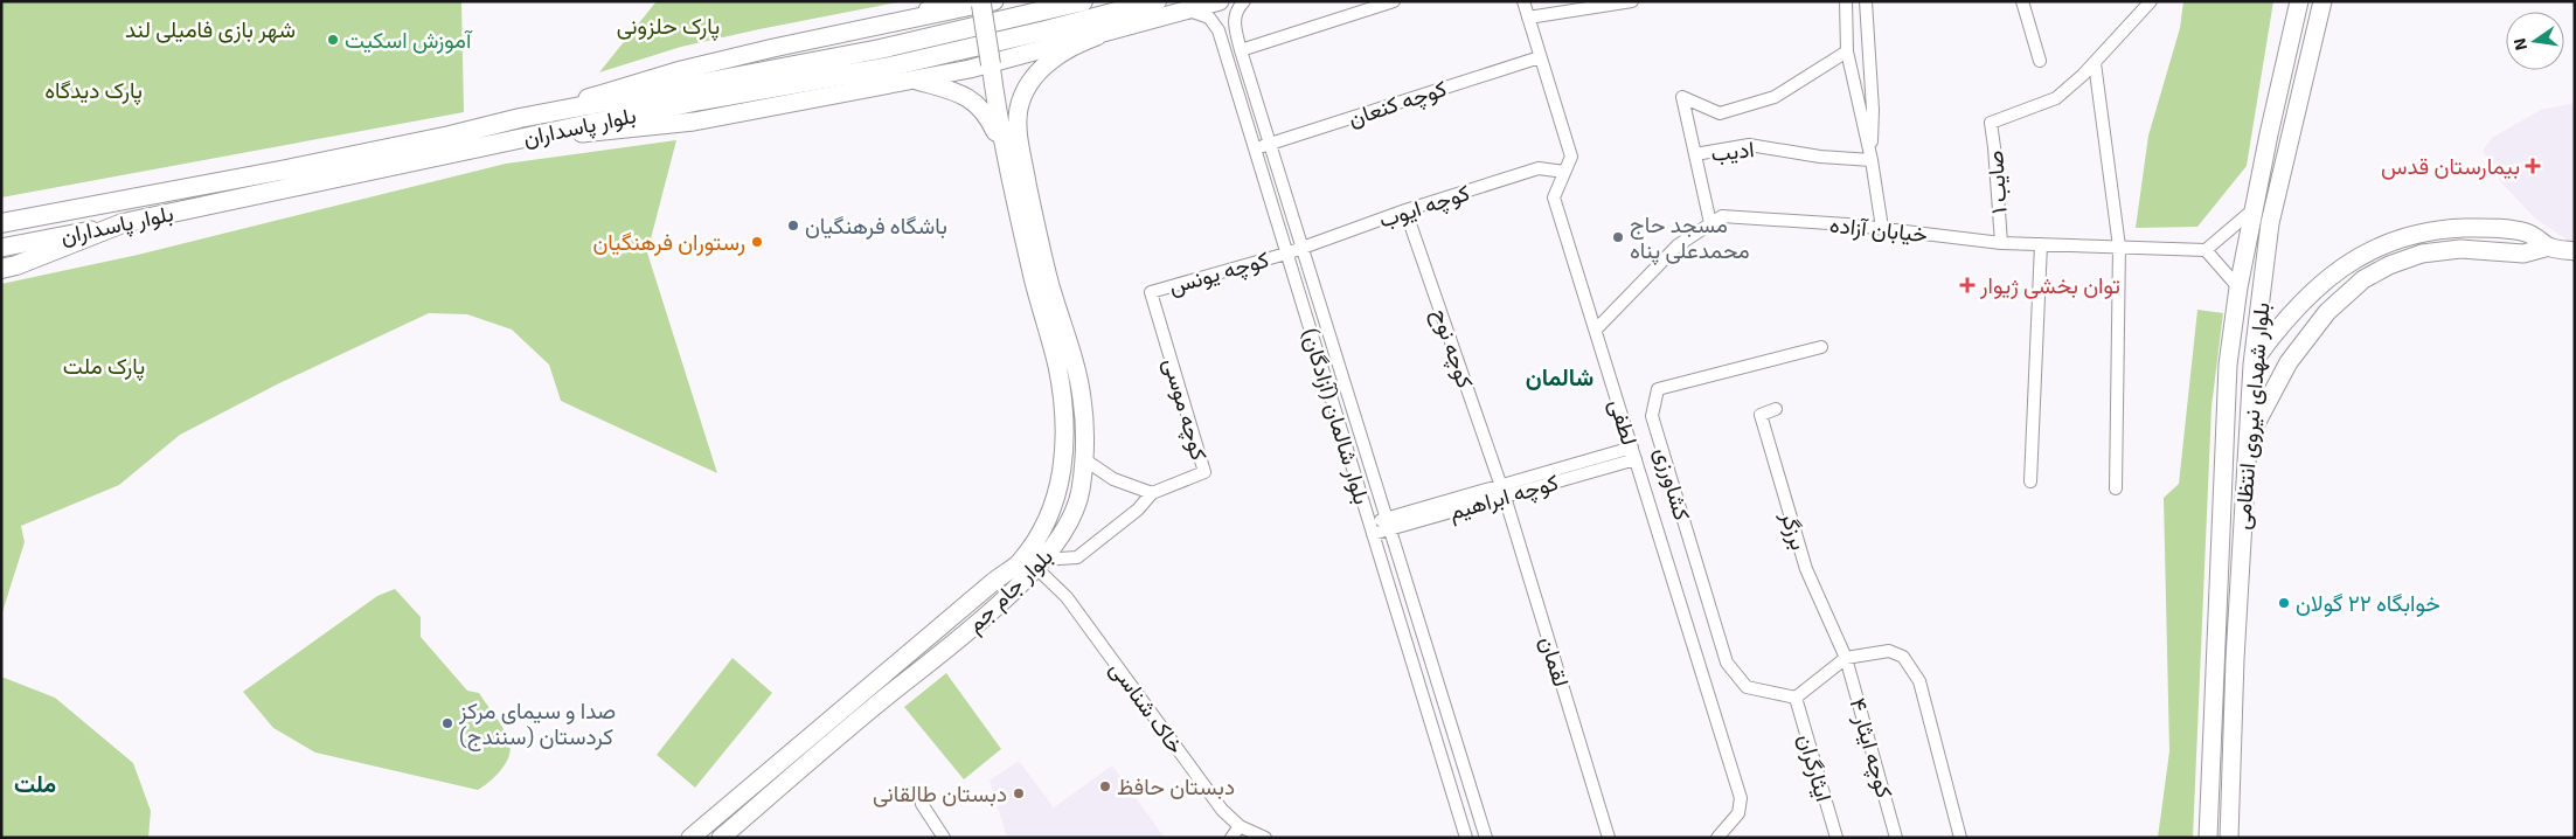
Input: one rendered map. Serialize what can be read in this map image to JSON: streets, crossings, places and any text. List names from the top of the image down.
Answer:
{
  "streets": {
    "main road": ["بلوار پاسداران", "بلوار شهدای نیروی انتظامی", "بلوار جام جم"],
    "street": [
      "کوچه کنعان",
      "ادیب",
      "صایب ۱",
      "کوچه ایوب",
      "خیابان آزاده",
      "کوچه یونس",
      "کوچه نوح",
      "کوچه موسی",
      "بلوار شالمان (آزادگان)",
      "لطفی",
      "کشاورزی",
      "کوچه ابراهیم",
      "برزگر",
      "لقمان",
      "خاک شناسی",
      "کوچه ایثار ۴",
      "ایثارگران"
    ]
  },
  "crossings": [
    ["کوچه کنعان", "بلوار شالمان (آزادگان)"],
    ["کوچه کنعان", "لطفی"],
    ["صایب ۱", "خیابان آزاده"],
    ["کوچه ایوب", "کوچه یونس"],
    ["کوچه ایوب", "کوچه نوح"],
    ["کوچه ایوب", "بلوار شالمان (آزادگان)"],
    ["کوچه ایوب", "لطفی"],
    ["خیابان آزاده", "لطفی"],
    ["کوچه یونس", "کوچه موسی"],
    ["کوچه یونس", "بلوار شالمان (آزادگان)"],
    ["کوچه نوح", "کوچه ابراهیم"],
    ["کوچه نوح", "لقمان"],
    ["بلوار شالمان (آزادگان)", "کوچه ابراهیم"],
    ["لطفی", "کوچه ابراهیم"],
    ["کشاورزی", "ایثارگران"],
    ["کوچه ابراهیم", "لقمان"],
    ["برزگر", "کوچه ایثار ۴"],
    ["بلوار جام جم", "خاک شناسی"]
  ],
  "districts": ["شالمان", "ملت"],
  "parks": [
    "پارک حلزونی",
    "شهر بازی فامیلی لند",
    "پارک دیدگاه",
    "پارک ملت"
  ],
  "places": {
    "other": [
      "آموزش اسکیت",
      "باشگاه فرهنگیان",
      "مسجد حاج محمدعلی پناه",
      "رستوران فرهنگیان",
      "خوابگاه ۲۲ گولان",
      "صدا و سیمای مرکز کردستان (سنندج)",
      "دبستان حافظ",
      "دبستان طالقانی"
    ],
    "health": ["بیمارستان قدس", "توان بخشی ژیوار"]
  },
  "north": "left"
}
